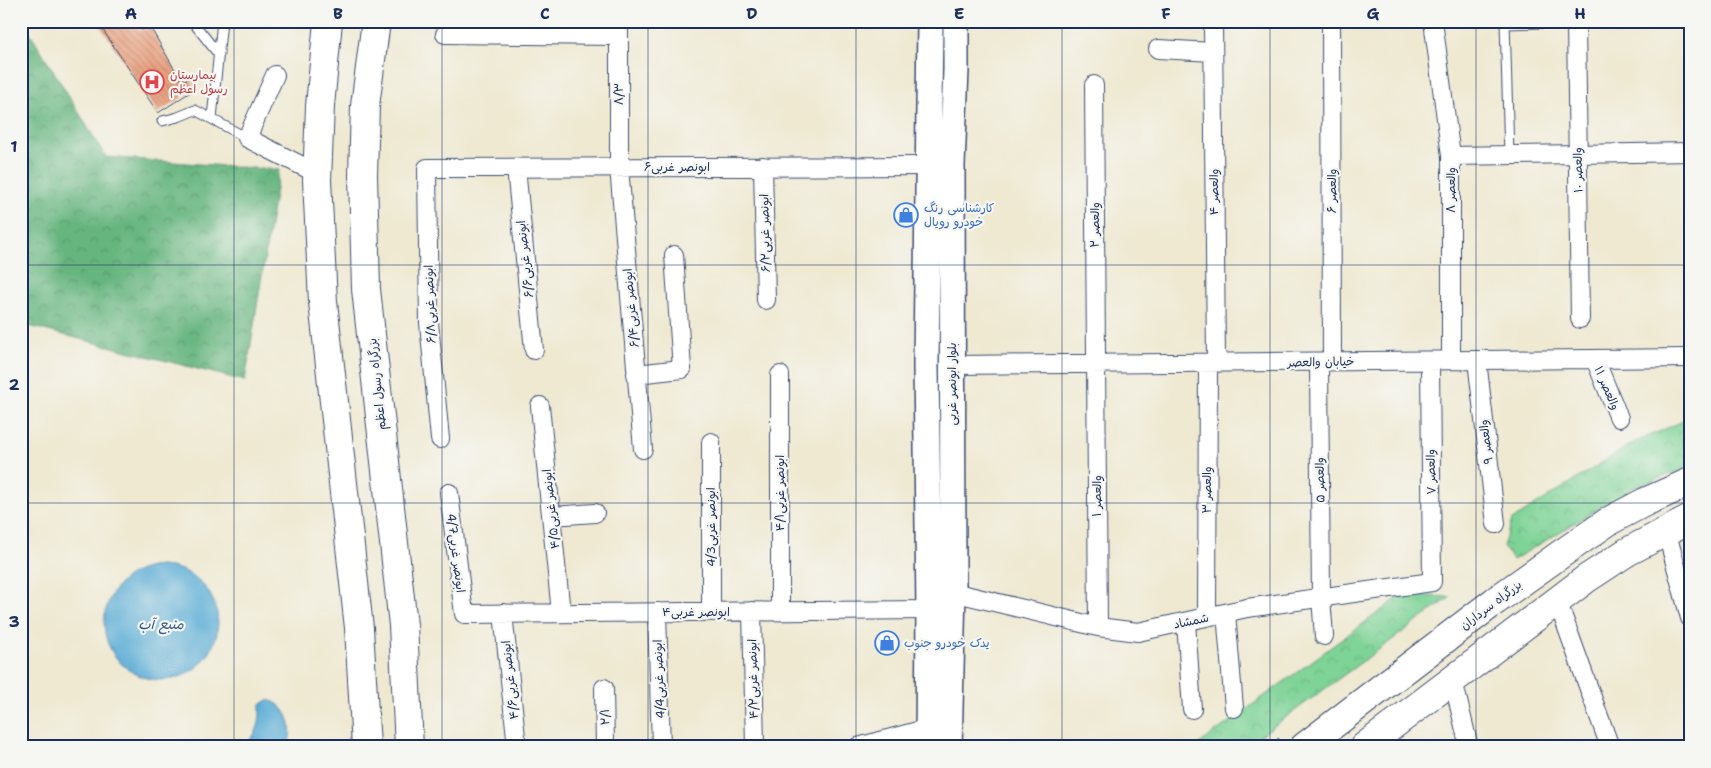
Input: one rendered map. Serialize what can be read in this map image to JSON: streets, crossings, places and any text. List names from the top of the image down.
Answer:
{
  "streets": {
    "highway": ["بزرگراه رسول اعظم", "بزرگراه سرداران"],
    "main road": ["بلوار ابونصر غربی"],
    "street": [
      "۸/۳",
      "۶ابونصر غربی",
      "والعصر ۱۰",
      "والعصر ۸",
      "والعصر ۶",
      "والعصر ۴",
      "والعصر ۲",
      "۶/۲ابونصر غربی",
      "۶/۶ابونصر غربی",
      "۶/۸ابونصر غربی",
      "۶/۴ابونصر غربی",
      "خیابان والعصر",
      "والعصر ۱۱",
      "والعصر ۹",
      "والعصر ۷",
      "والعصر ۵",
      "والعصر ۳",
      "۴/۱ابونصر غربی",
      "والعصر ۱",
      "۴/۵ابونصر غربی",
      "4/3ابونصر غربی",
      "4/7ابونصر غربی",
      "۴ابونصر غربی",
      "شمشاد",
      "4/4ابونصر غربی",
      "۴/۲ابونصر غربی",
      "۴/۶ابونصر غربی",
      "۲/۱"
    ]
  },
  "crossings": [
    ["۸/۳", "۶ابونصر غربی"],
    ["۸/۳", "۶/۴ابونصر غربی"],
    ["۶ابونصر غربی", "۶/۲ابونصر غربی"],
    ["۶ابونصر غربی", "۶/۶ابونصر غربی"],
    ["۶ابونصر غربی", "۶/۸ابونصر غربی"],
    ["۶ابونصر غربی", "۶/۴ابونصر غربی"],
    ["۶ابونصر غربی", "بلوار ابونصر غربی"],
    ["والعصر ۸", "خیابان والعصر"],
    ["والعصر ۶", "خیابان والعصر"],
    ["والعصر ۶", "والعصر ۵"],
    ["والعصر ۴", "خیابان والعصر"],
    ["والعصر ۴", "والعصر ۳"],
    ["والعصر ۲", "خیابان والعصر"],
    ["والعصر ۲", "والعصر ۱"],
    ["خیابان والعصر", "بلوار ابونصر غربی"],
    ["خیابان والعصر", "والعصر ۱۱"],
    ["خیابان والعصر", "والعصر ۹"],
    ["خیابان والعصر", "والعصر ۷"],
    ["خیابان والعصر", "والعصر ۵"],
    ["خیابان والعصر", "والعصر ۳"],
    ["خیابان والعصر", "والعصر ۱"],
    ["بلوار ابونصر غربی", "۴ابونصر غربی"],
    ["بلوار ابونصر غربی", "شمشاد"],
    ["والعصر ۷", "شمشاد"],
    ["والعصر ۵", "شمشاد"],
    ["والعصر ۳", "شمشاد"],
    ["۴/۱ابونصر غربی", "۴ابونصر غربی"],
    ["والعصر ۱", "شمشاد"],
    ["۴/۵ابونصر غربی", "۴ابونصر غربی"],
    ["4/3ابونصر غربی", "۴ابونصر غربی"],
    ["4/7ابونصر غربی", "۴ابونصر غربی"],
    ["۴ابونصر غربی", "4/4ابونصر غربی"],
    ["۴ابونصر غربی", "۴/۲ابونصر غربی"],
    ["۴ابونصر غربی", "۴/۶ابونصر غربی"]
  ],
  "water": ["منبع آب"],
  "places": {
    "hospital": ["بیمارستان رسول اعظم"],
    "shop": ["کارشناسی رنگ خودرو رویال", "یدک خودرو جنوب"]
  },
  "grid": {
    "columns": [
      "A",
      "B",
      "C",
      "D",
      "E",
      "F",
      "G",
      "H"
    ],
    "rows": ["1", "2", "3"]
  }
}
